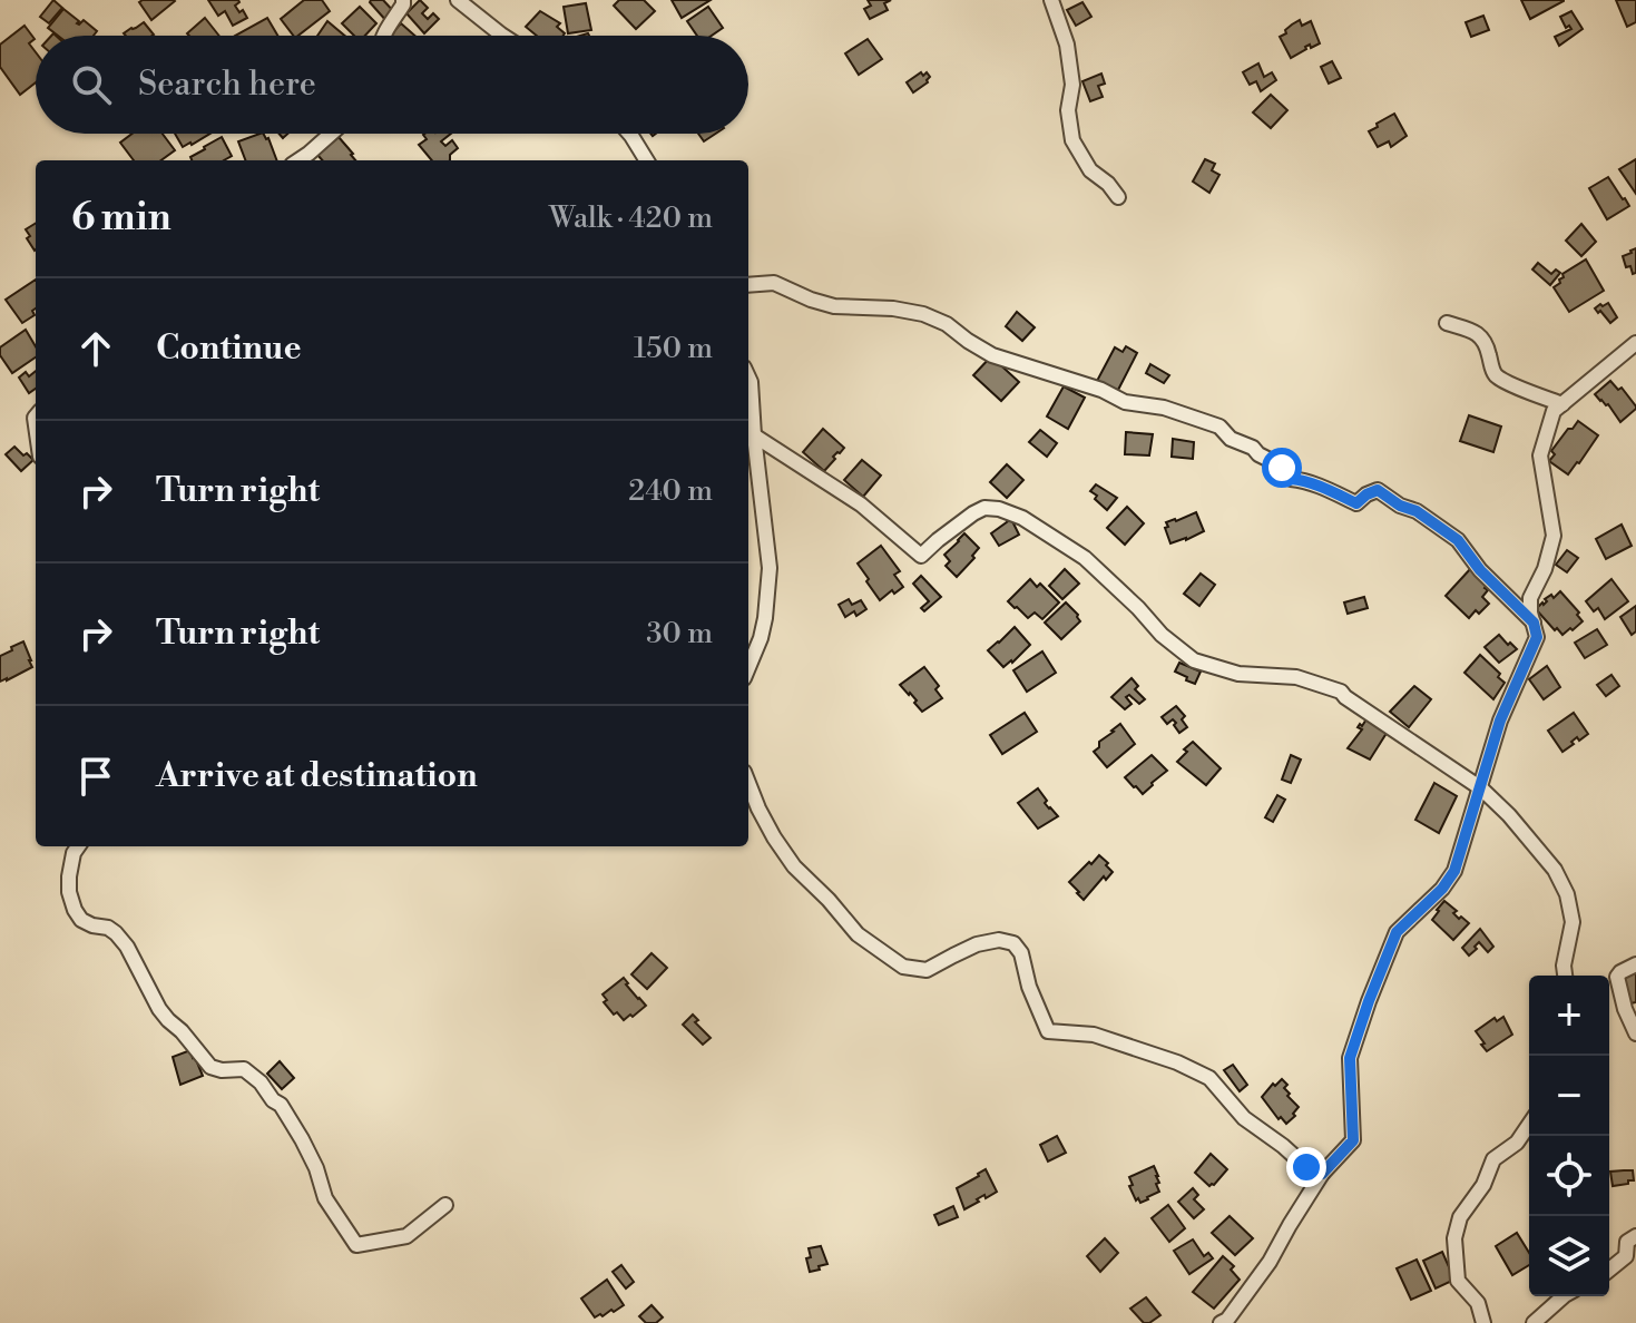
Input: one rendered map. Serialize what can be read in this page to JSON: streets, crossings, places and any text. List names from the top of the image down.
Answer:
{
  "page": {
    "search": "Search here",
    "heading": ["6 min", "Walk · 420 m"],
    "list": [
      ["Continue", "150 m"],
      ["Turn right", "240 m"],
      ["Turn right", "30 m"],
      "Arrive at destination"
    ],
    "map_buttons": ["+", "−"]
  }
}
